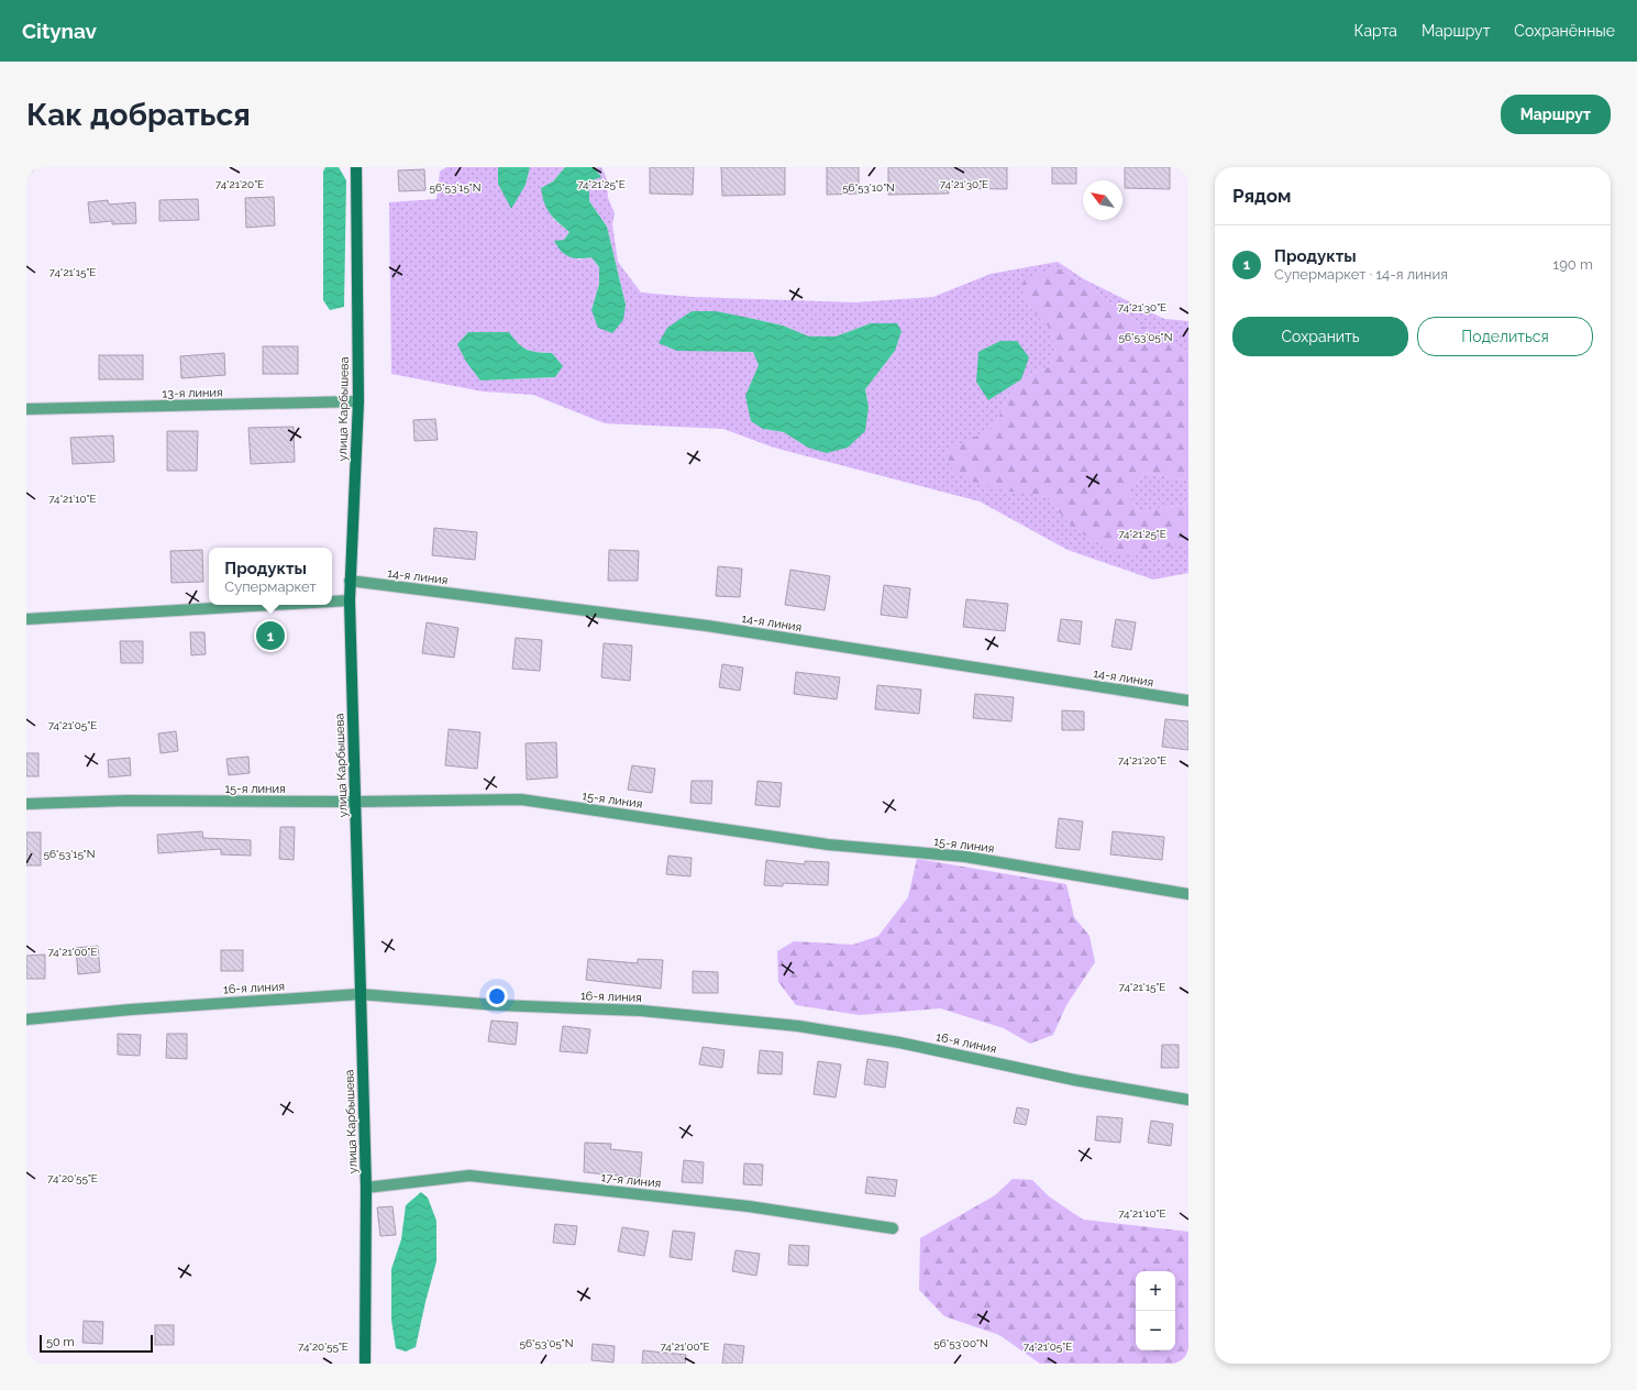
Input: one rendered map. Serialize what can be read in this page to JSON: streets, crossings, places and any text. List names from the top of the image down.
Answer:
{
  "streets": {
    "main road": ["улица Карбышева"],
    "street": [
      "13-я линия",
      "14-я линия",
      "15-я линия",
      "16-я линия",
      "17-я линия"
    ]
  },
  "crossings": [
    ["13-я линия", "улица Карбышева"],
    ["улица Карбышева", "14-я линия"],
    ["улица Карбышева", "15-я линия"],
    ["улица Карбышева", "16-я линия"],
    ["улица Карбышева", "17-я линия"]
  ],
  "scale_bar": "50 m",
  "north": "top left",
  "page": {
    "header": "Citynav",
    "nav": ["Карта", "Маршрут", "Сохранённые"],
    "buttons": [
      "Маршрут",
      ["Сохранить", "Поделиться"]
    ],
    "title": "Как добраться",
    "heading": "Рядом",
    "list": [
      {
        "mark": "1",
        "name": "Продукты",
        "note": "Супермаркет · 14-я линия",
        "value": "190 m"
      }
    ],
    "popup": ["Продукты", "Супермаркет"],
    "pins": "1",
    "map_buttons": ["+", "−"],
    "scale": "50 m"
  },
  "coordinates": [
    "74°21'30\"E",
    "74°21'20\"E",
    "74°21'25\"E",
    "56°53'15\"N",
    "56°53'10\"N",
    "74°21'15\"E",
    "56°53'05\"N",
    "74°21'10\"E",
    "74°21'05\"E",
    "74°21'00\"E",
    "74°20'55\"E",
    "56°53'00\"N"
  ]
}
